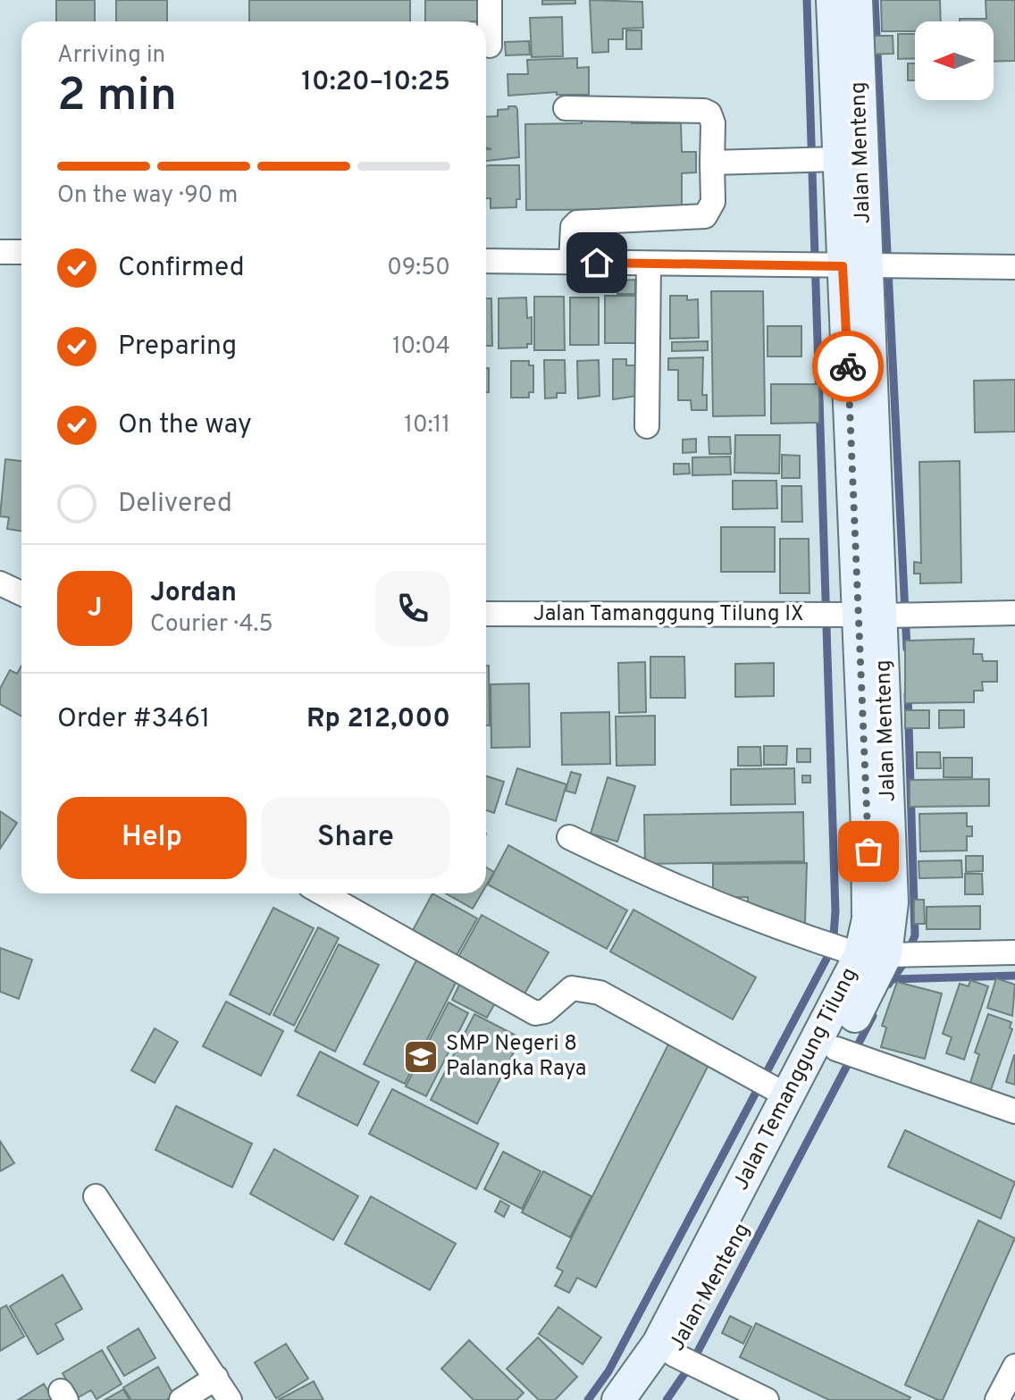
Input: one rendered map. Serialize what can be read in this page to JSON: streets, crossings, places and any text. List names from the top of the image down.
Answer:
{
  "streets": {
    "street": ["Jalan Menteng", "Jalan Tamanggung Tilung IX", "Jalan Temanggung Tilung"]
  },
  "crossings": [
    ["Jalan Menteng", "Jalan Temanggung Tilung"],
    ["Jalan Tamanggung Tilung IX", "Jalan Temanggung Tilung"]
  ],
  "places": {
    "school or university": ["SMP Negeri 8 Palangka Raya"]
  },
  "north": "left",
  "page": {
    "heading": ["2 min", "Arriving in", "10:20–10:25"],
    "panel": [
      "Jordan",
      "Courier · 4.5",
      "Order #3461",
      "Rp 212,000"
    ],
    "bar": "On the way · 90 m",
    "list": [
      ["Confirmed", "09:50"],
      ["Preparing", "10:04"],
      ["On the way", "10:11"],
      "Delivered"
    ],
    "round": "J",
    "buttons": ["Help", "Share"]
  }
}
